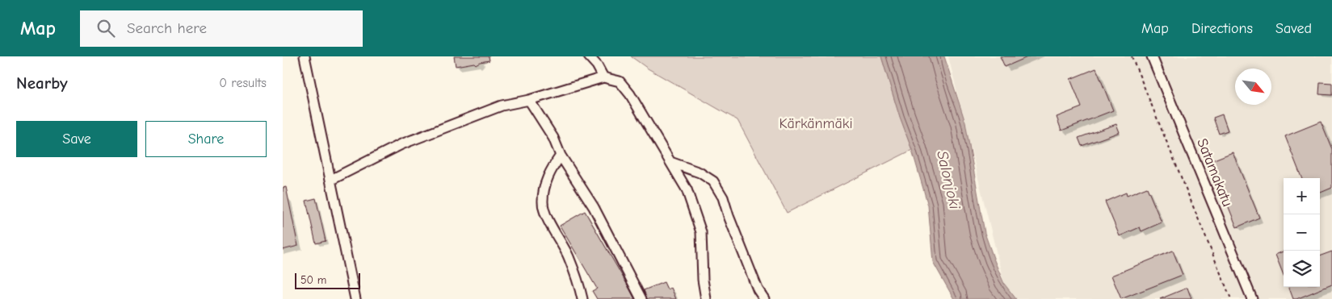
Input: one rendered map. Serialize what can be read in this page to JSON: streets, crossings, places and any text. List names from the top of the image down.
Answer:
{
  "streets": {
    "street": ["Satamakatu"]
  },
  "water": ["Salonjoki"],
  "parks": ["Kärkänmäki"],
  "scale_bar": "50 m",
  "north": "bottom right",
  "page": {
    "header": "Map",
    "search": "Search here",
    "nav": ["Map", "Directions", "Saved"],
    "heading": ["Nearby", "0 results"],
    "buttons": ["Save", "Share"],
    "map_buttons": ["+", "−"],
    "scale": "50 m"
  }
}
